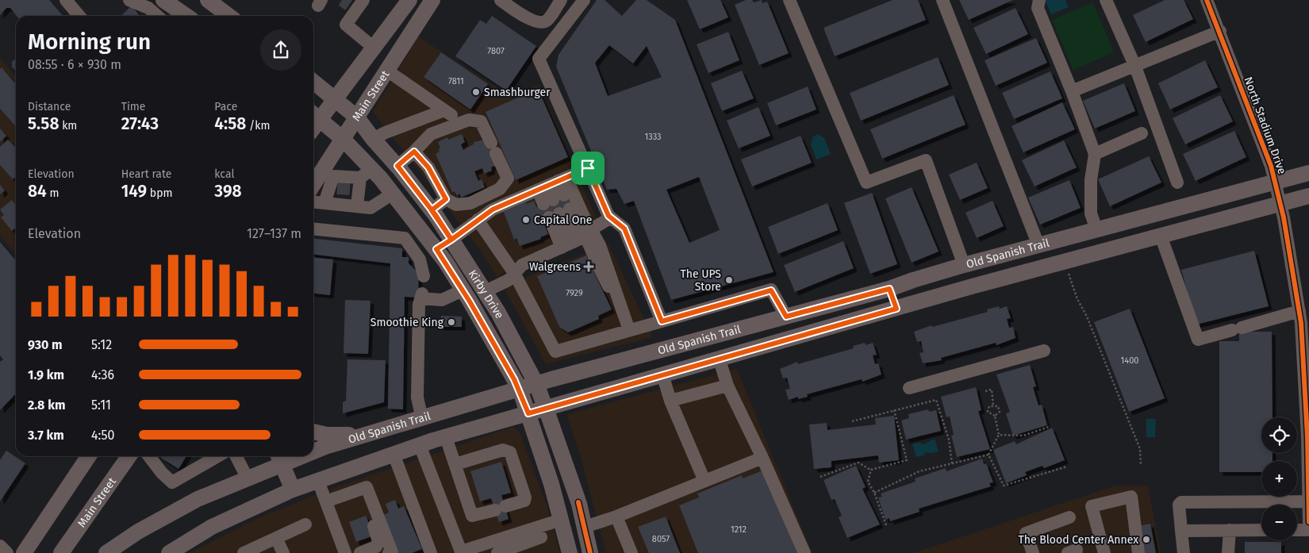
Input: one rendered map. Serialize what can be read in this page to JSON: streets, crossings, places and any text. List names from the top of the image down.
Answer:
{
  "streets": {
    "main road": ["Main Street", "Old Spanish Trail", "Kirby Drive"],
    "street": ["North Stadium Drive"]
  },
  "crossings": [
    ["Main Street", "Kirby Drive"],
    ["North Stadium Drive", "Old Spanish Trail"],
    ["Old Spanish Trail", "Kirby Drive"]
  ],
  "places": {
    "other": [
      "Smashburger",
      "Capital One",
      "The UPS Store",
      "Smoothie King",
      "The Blood Center Annex"
    ],
    "health": ["Walgreens"]
  },
  "house_numbers": [
    "7807",
    "7811",
    "1333",
    "7929",
    "1400",
    "1212",
    "8057"
  ],
  "page": {
    "heading": ["Morning run", "08:55 · 6 × 930 m"],
    "stats": [
      ["Distance", "5.58 km"],
      ["Time", "27:43"],
      ["Pace", "4:58 /km"],
      ["Elevation", "84 m"],
      ["Heart rate", "149 bpm"],
      ["kcal", "398"]
    ],
    "chart": ["Elevation", "127–137 m"],
    "list": [
      {
        "name": "930 m",
        "note": "5:12"
      },
      {
        "name": "1.9 km",
        "note": "4:36"
      },
      {
        "name": "2.8 km",
        "note": "5:11"
      },
      {
        "name": "3.7 km",
        "note": "4:50"
      }
    ],
    "map_buttons": ["+", "−"]
  }
}
